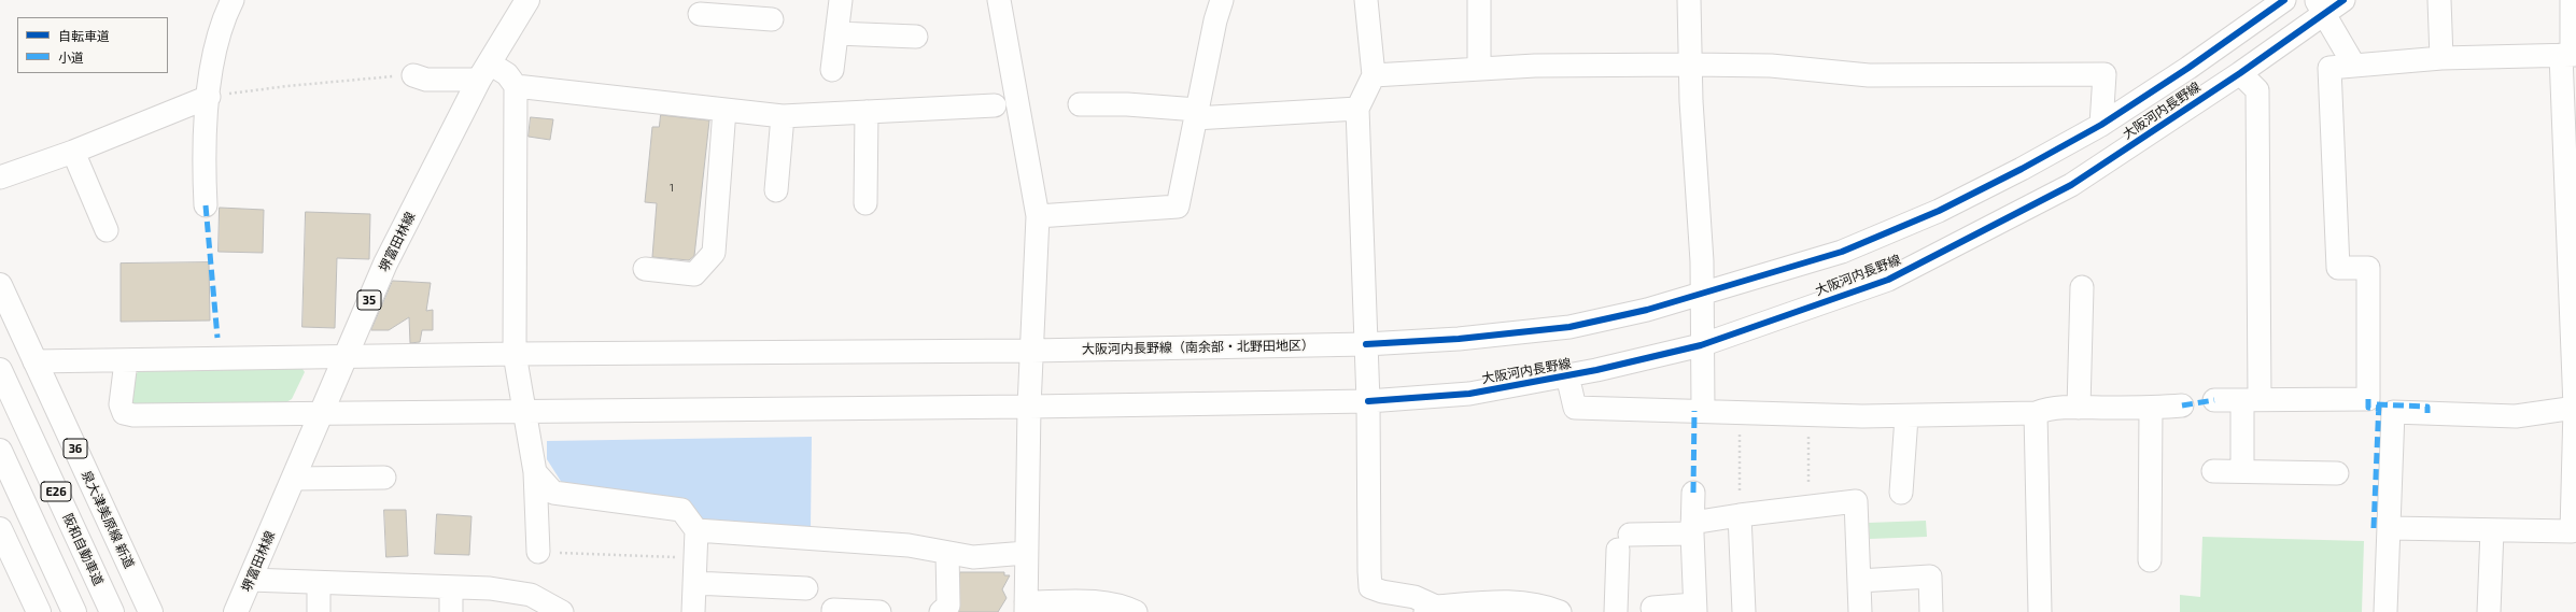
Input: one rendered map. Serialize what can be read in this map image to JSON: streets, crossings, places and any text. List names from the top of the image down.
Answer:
{
  "streets": {
    "main road": [
      "堺富田林線",
      "35",
      "36",
      "E26",
      "泉大津美原線 新道",
      "阪和自動車道"
    ],
    "street": ["大阪河内長野線", "大阪河内長野線（南余部・北野田地区）"]
  },
  "crossings": [
    ["大阪河内長野線", "堺富田林線"],
    ["大阪河内長野線", "大阪河内長野線（南余部・北野田地区）"],
    ["堺富田林線", "大阪河内長野線（南余部・北野田地区）"],
    ["大阪河内長野線（南余部・北野田地区）", "泉大津美原線 新道"]
  ],
  "house_numbers": ["1"],
  "legend": ["自転車道", "小道"]
}
